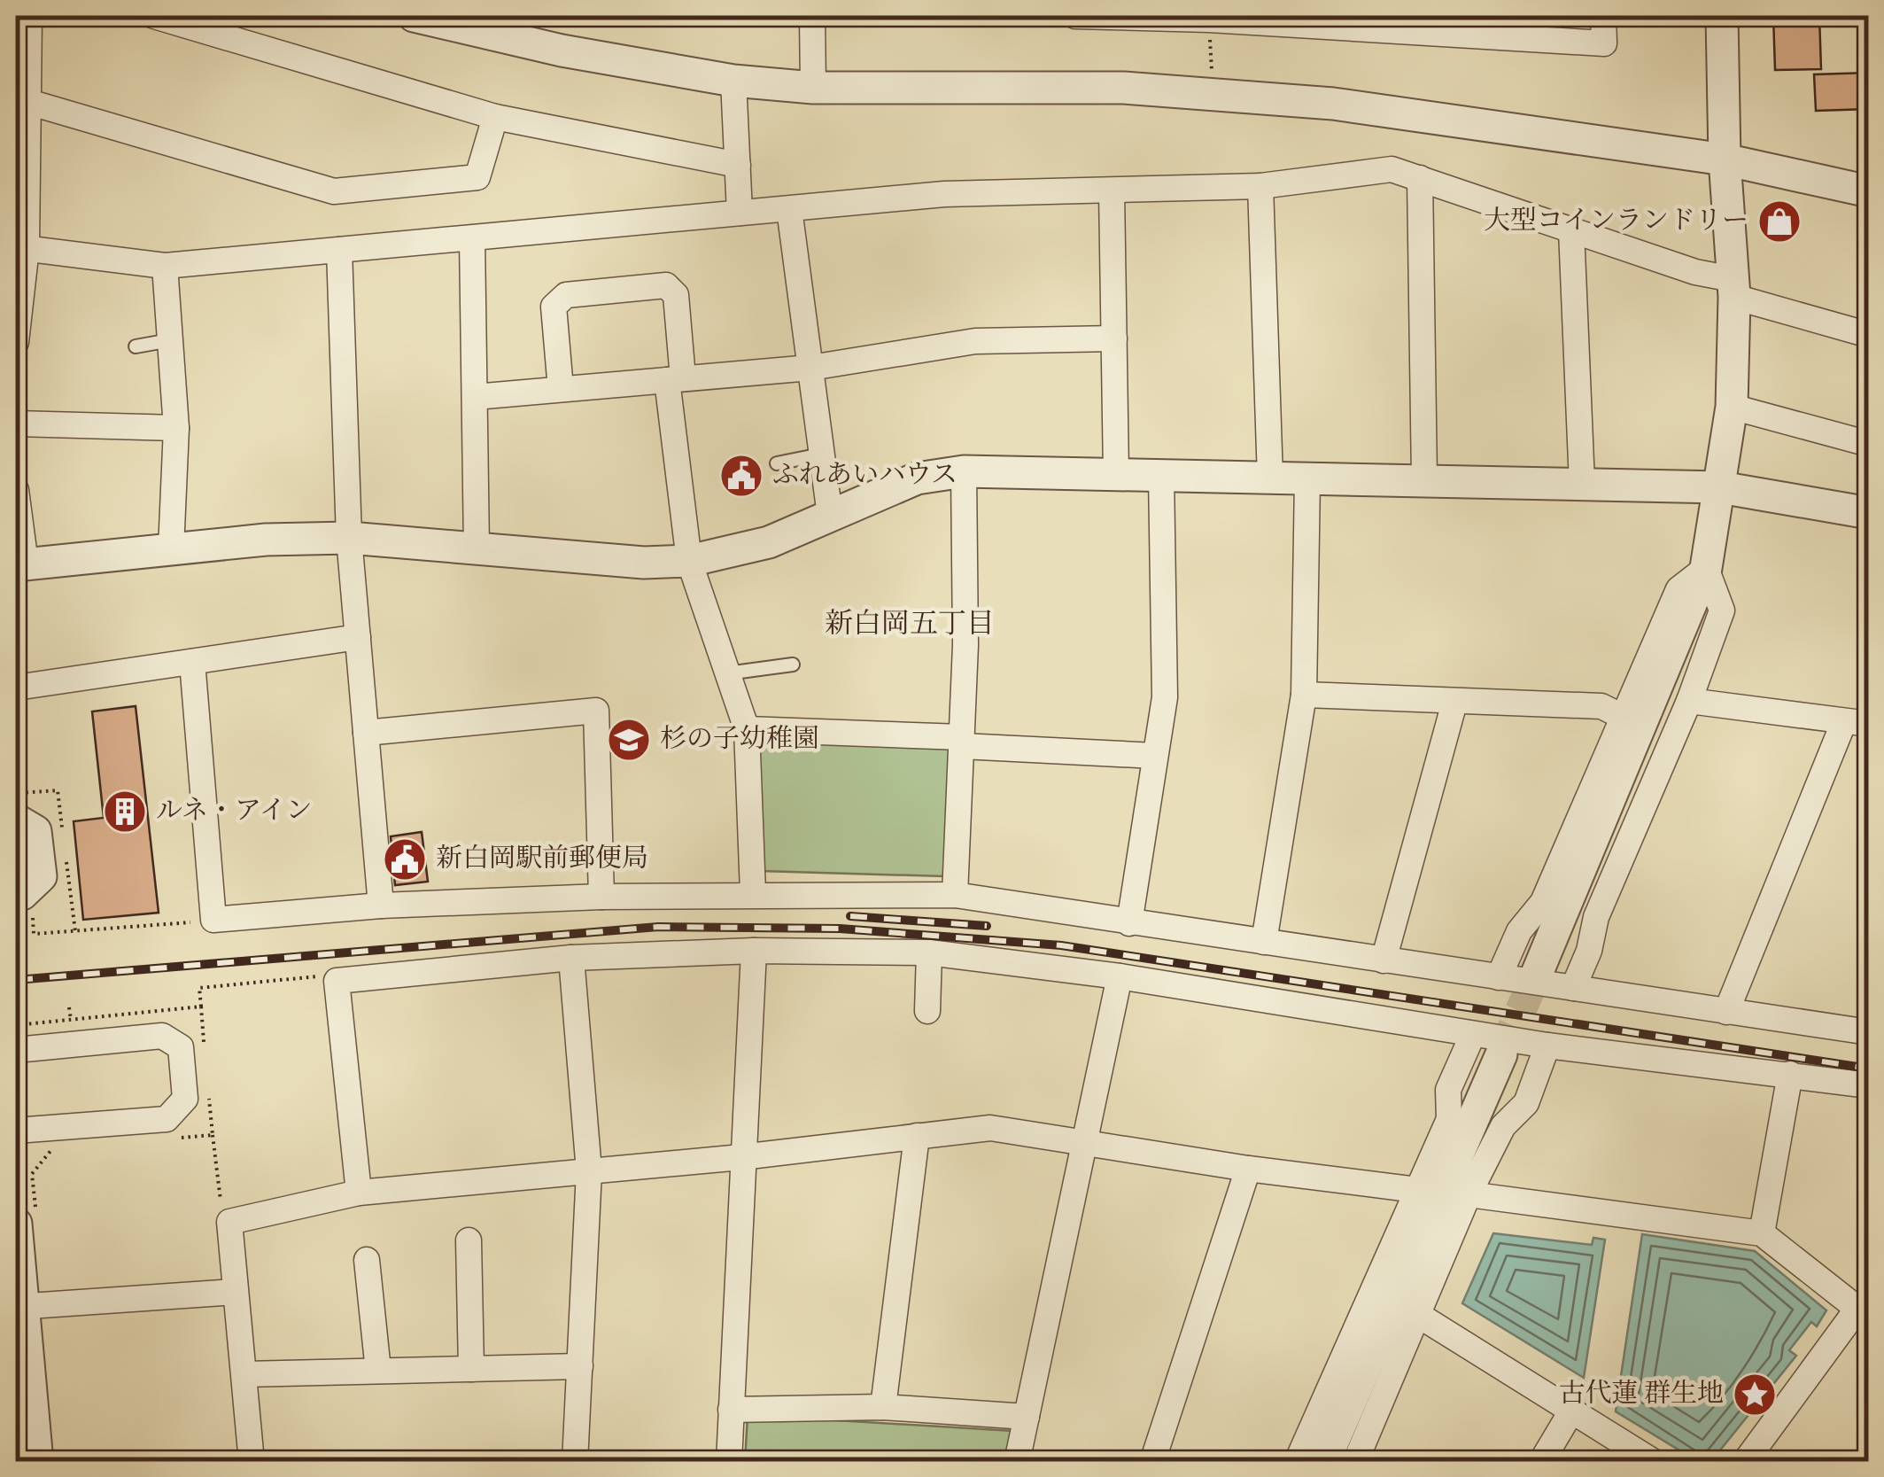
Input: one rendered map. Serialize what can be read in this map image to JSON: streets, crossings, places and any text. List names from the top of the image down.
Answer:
{
  "districts": ["新白岡五丁目"],
  "places": {
    "shop": ["大型コインランドリー"],
    "public building": ["ふれあいハウス", "新白岡駅前郵便局"],
    "school or university": ["杉の子幼稚園"],
    "building": ["ルネ・アイン"],
    "place": ["古代蓮 群生地"]
  }
}
